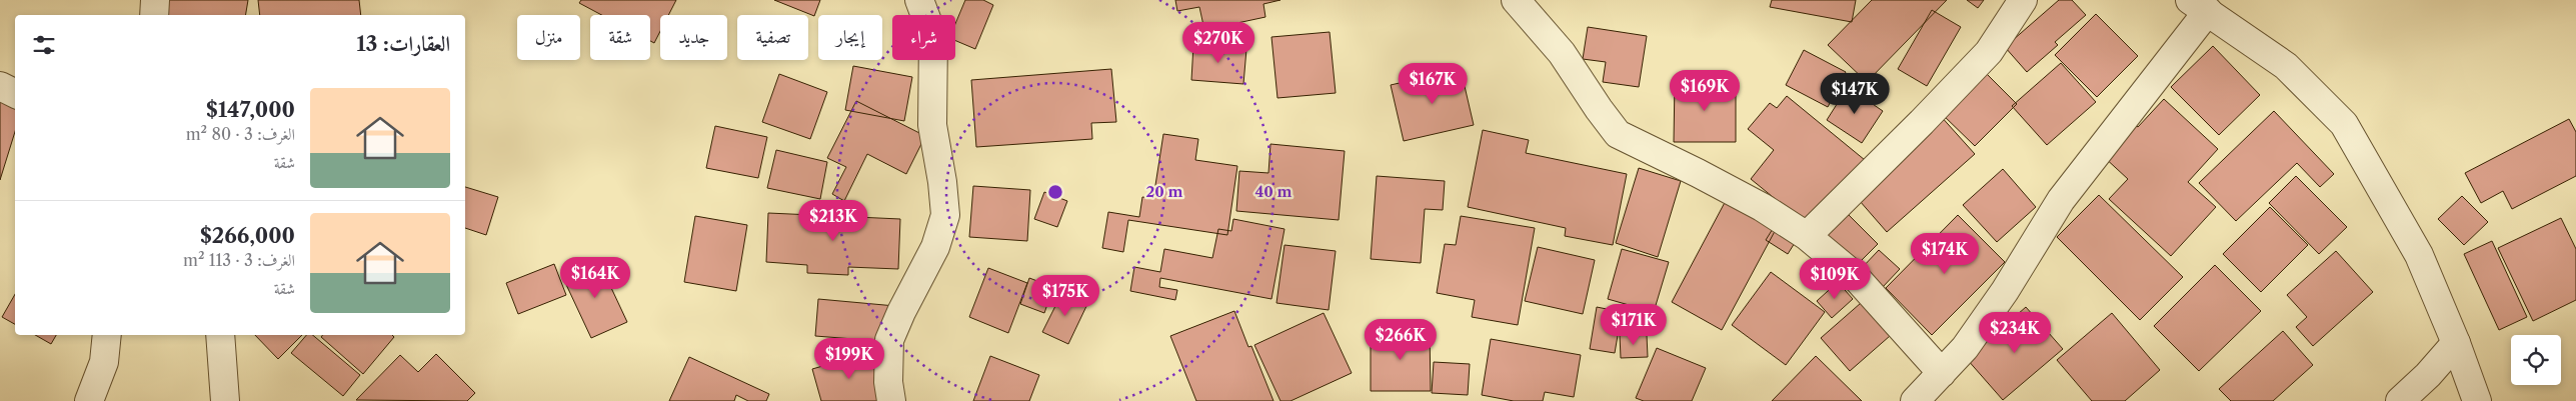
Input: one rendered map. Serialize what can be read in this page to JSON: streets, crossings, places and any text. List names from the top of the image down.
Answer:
{
  "page": {
    "chip": [
      "شراء",
      "إيجار",
      "تصفية",
      "جديد",
      "شقة",
      "منزل"
    ],
    "heading": "العقارات: 13",
    "price": [
      "$270K",
      "$167K",
      "$169K",
      "$147K",
      "$213K",
      "$174K",
      "$164K",
      "$109K",
      "$175K",
      "$171K",
      "$234K",
      "$266K",
      "$199K"
    ],
    "list": [
      {
        "name": "$147,000",
        "note": "الغرف: 3 · 80 m² · شقة"
      },
      {
        "name": "$266,000",
        "note": "الغرف: 3 · 113 m² · شقة"
      }
    ]
  },
  "rings": ["20 m", "40 m"]
}
